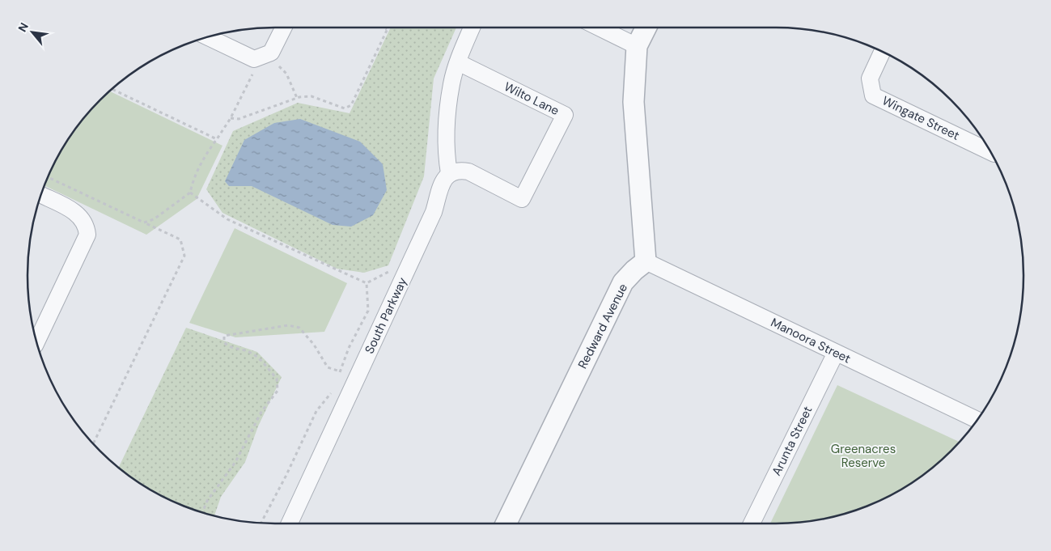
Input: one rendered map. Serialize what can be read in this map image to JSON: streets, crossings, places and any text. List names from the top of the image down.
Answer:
{
  "streets": {
    "street": [
      "Wilto Lane",
      "Wingate Street",
      "South Parkway",
      "Redward Avenue",
      "Manoora Street",
      "Arunta Street"
    ]
  },
  "crossings": [
    ["Wilto Lane", "South Parkway"],
    ["Redward Avenue", "Manoora Street"],
    ["Manoora Street", "Arunta Street"]
  ],
  "parks": ["Greenacres Reserve"],
  "north": "top left"
}
